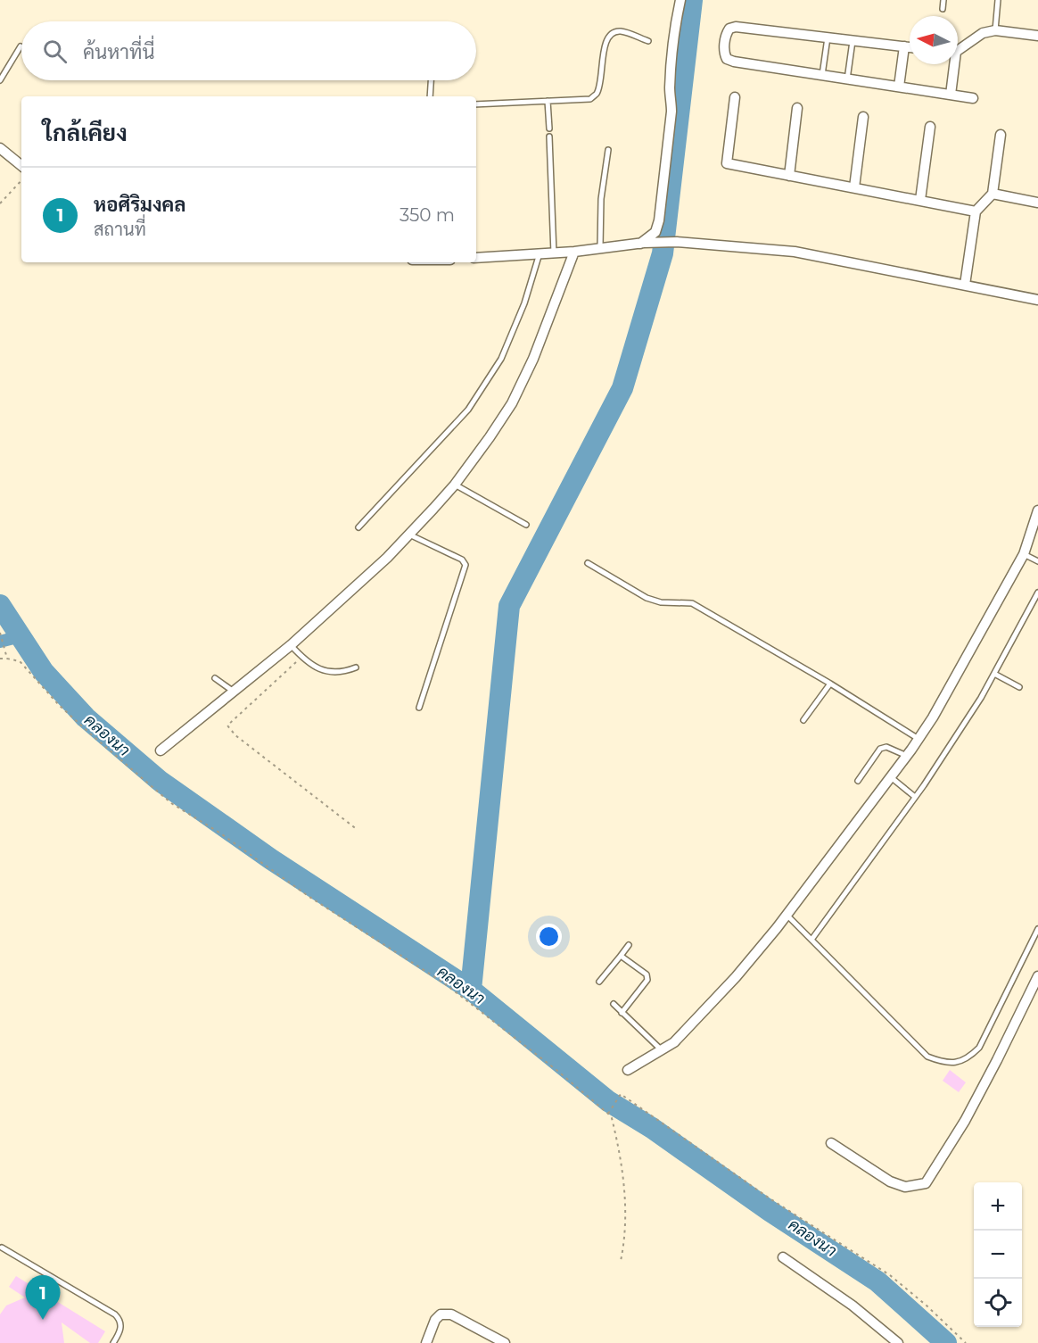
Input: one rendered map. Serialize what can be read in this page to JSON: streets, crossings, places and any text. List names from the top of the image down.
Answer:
{
  "water": ["คลองนา"],
  "north": "left",
  "page": {
    "search": "ค้นหาที่นี่",
    "heading": "ใกล้เคียง",
    "list": [
      {
        "mark": "1",
        "name": "หอศิริมงคล",
        "note": "สถานที่",
        "value": "350 m"
      }
    ],
    "map_buttons": ["+", "−"],
    "pins": "1"
  }
}
